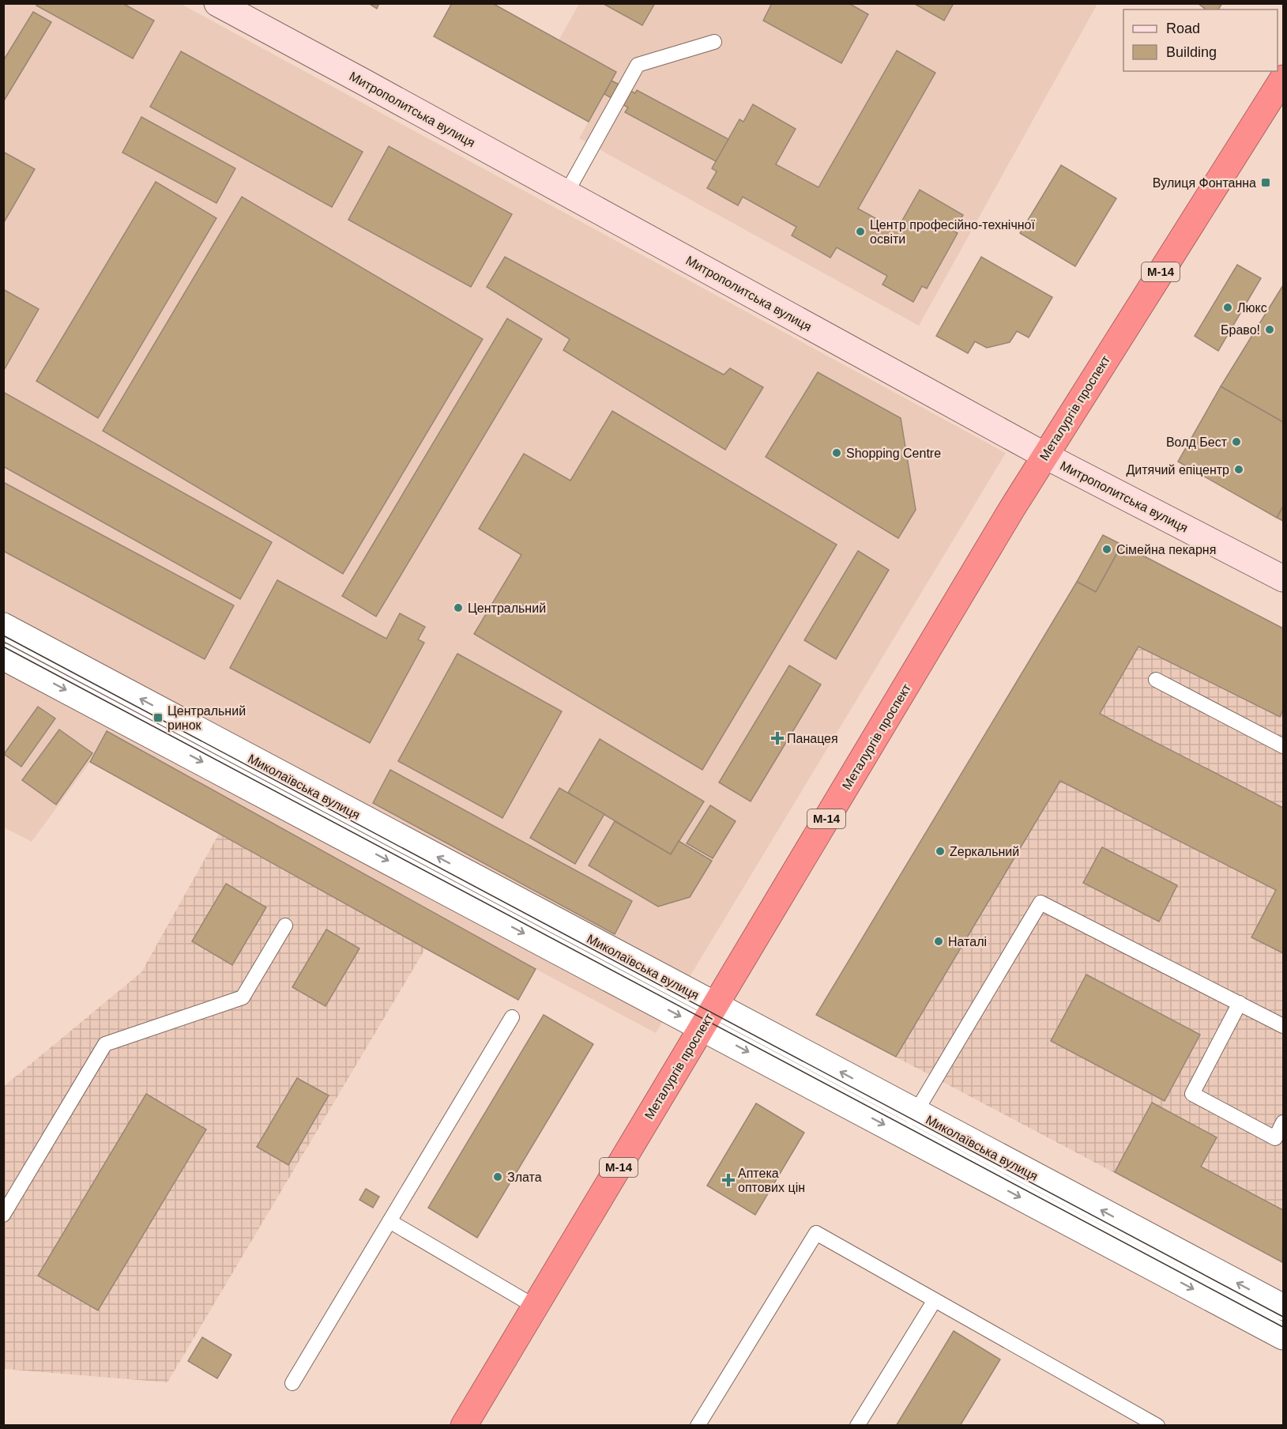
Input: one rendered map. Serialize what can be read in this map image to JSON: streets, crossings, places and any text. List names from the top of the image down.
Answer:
{
  "streets": {
    "highway": ["М-14", "Металургів проспект"],
    "main road": ["Митрополитська вулиця"],
    "street": ["Миколаївська вулиця"]
  },
  "crossings": [
    ["Митрополитська вулиця", "Металургів проспект"],
    ["Металургів проспект", "Миколаївська вулиця"]
  ],
  "places": {
    "transit": ["Вулиця Фонтанна", "Центральний ринок"],
    "other": [
      "Центр професійно-технічної освіти",
      "Люкс",
      "Браво!",
      "Волд Бест",
      "Shopping Centre",
      "Дитячий епіцентр",
      "Сімейна пекарня",
      "Центральний",
      "Zеркальний",
      "Наталі",
      "Злата"
    ],
    "health": ["Панацея", "Аптека оптових цін"]
  },
  "legend": ["Road", "Building"]
}
